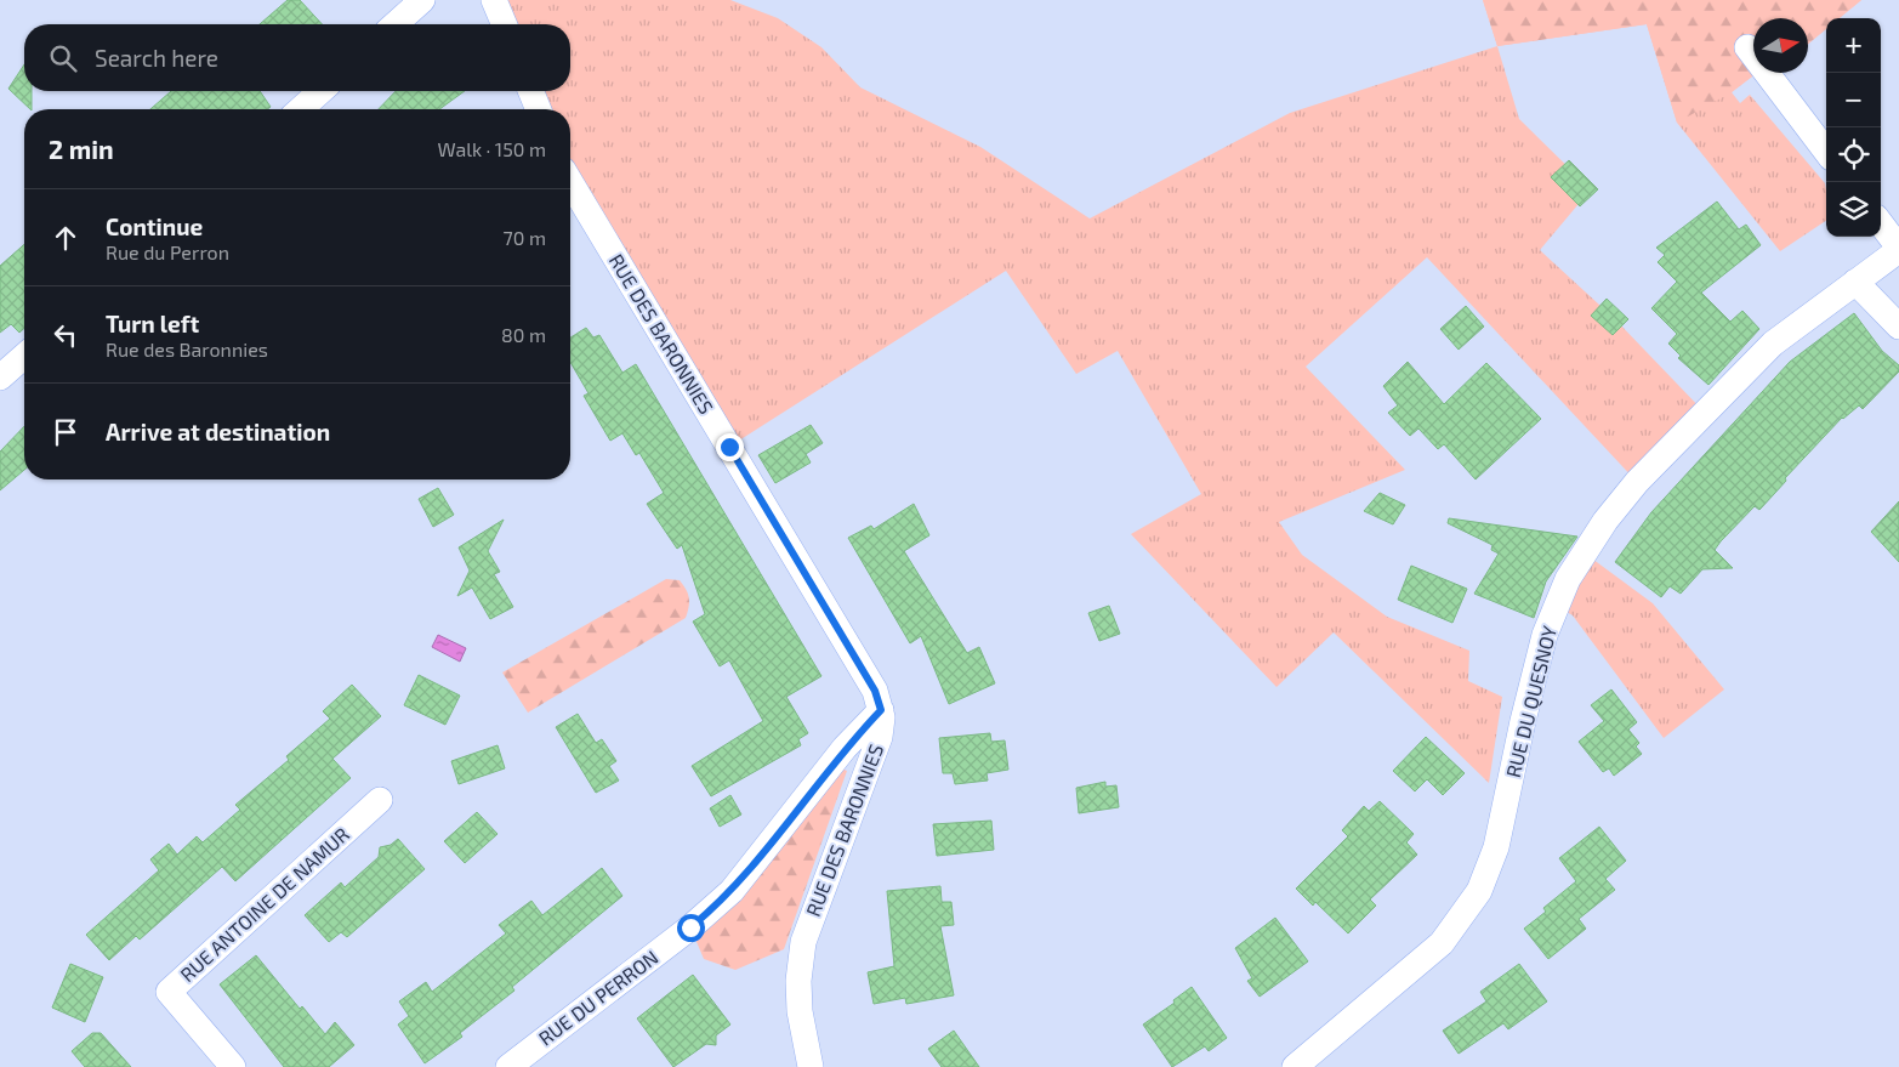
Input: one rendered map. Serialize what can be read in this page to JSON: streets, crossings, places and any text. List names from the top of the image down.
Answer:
{
  "streets": {
    "street": [
      "RUE DES BARONNIES",
      "RUE DU QUESNOY",
      "RUE ANTOINE DE NAMUR",
      "RUE DU PERRON"
    ]
  },
  "crossings": [
    ["RUE DES BARONNIES", "RUE DU PERRON"]
  ],
  "north": "right",
  "page": {
    "map_buttons": ["+", "−"],
    "search": "Search here",
    "heading": ["2 min", "Walk · 150 m"],
    "list": [
      ["Continue", "Rue du Perron", "70 m"],
      ["Turn left", "Rue des Baronnies", "80 m"],
      "Arrive at destination"
    ]
  }
}
